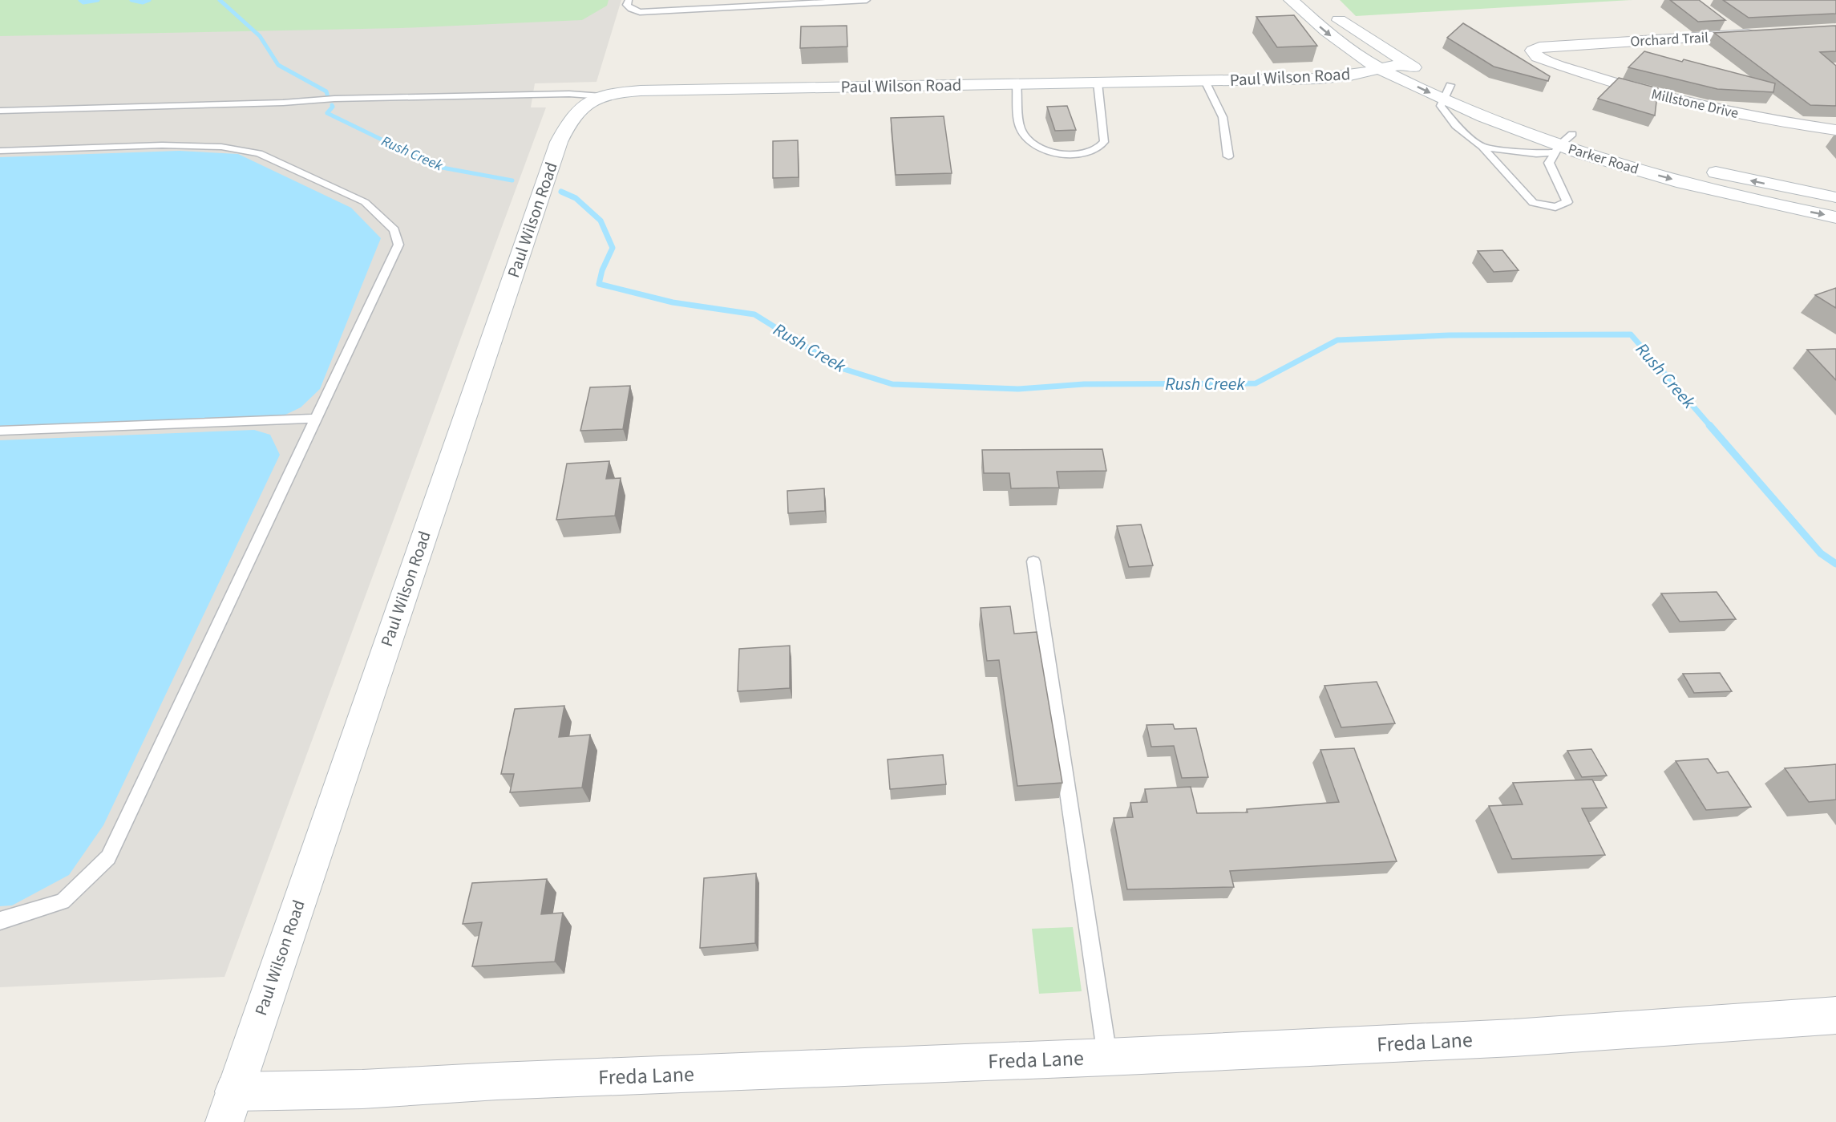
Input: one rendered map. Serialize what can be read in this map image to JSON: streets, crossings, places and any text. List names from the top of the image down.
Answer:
{
  "streets": {
    "street": [
      "Orchard Trail",
      "Paul Wilson Road",
      "Millstone Drive",
      "Parker Road",
      "Freda Lane"
    ]
  },
  "crossings": [
    ["Orchard Trail", "Millstone Drive"],
    ["Paul Wilson Road", "Parker Road"],
    ["Paul Wilson Road", "Freda Lane"]
  ],
  "water": ["Rush Creek"]
}
